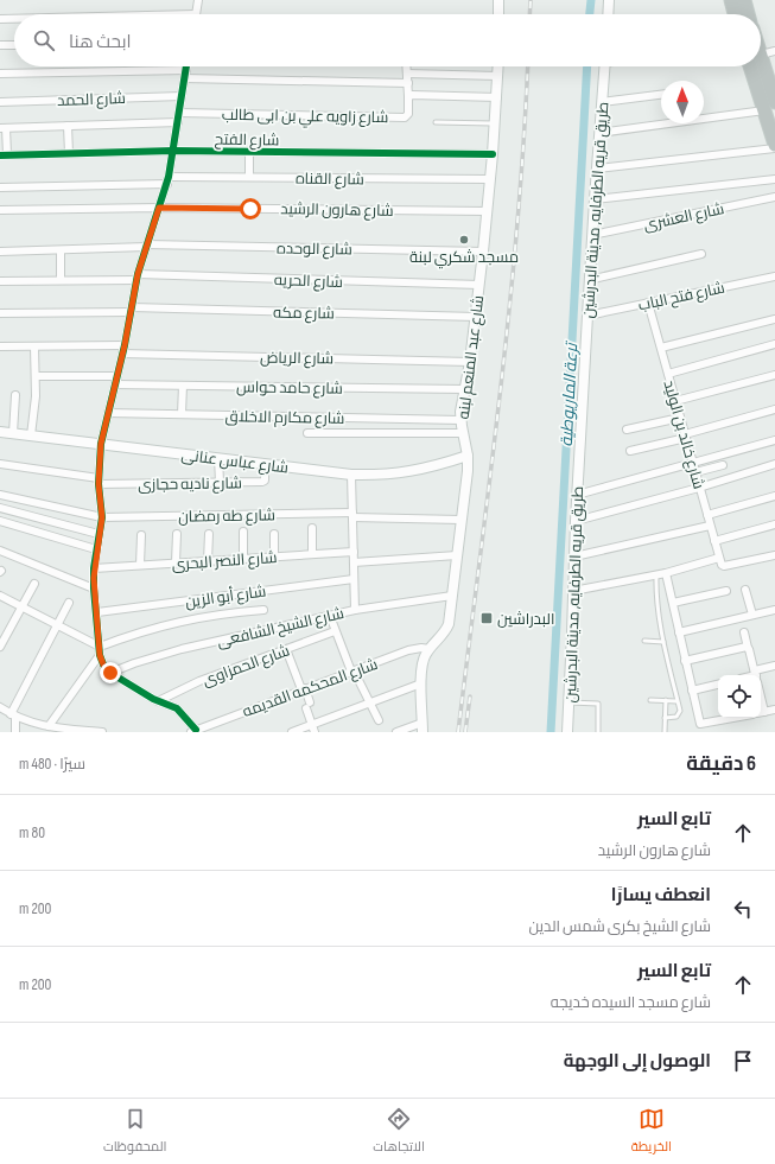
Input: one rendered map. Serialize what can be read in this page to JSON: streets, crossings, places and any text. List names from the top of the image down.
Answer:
{
  "streets": {
    "main road": ["طريق قريه الطرفايه, مدينة البدرشين", "شارع عبد المنعم لبنه", "شارع عباس عنانى"],
    "street": [
      "شارع الحمد",
      "شارع زاويه علي بن ابى طالب",
      "شارع الفتح",
      "شارع القناه",
      "شارع هارون الرشيد",
      "شارع العشرى",
      "شارع الوحده",
      "شارع الحريه",
      "شارع فتح الباب",
      "شارع مكه",
      "شارع الرياض",
      "شارع حامد حواس",
      "شارع مكارم الاخلاق",
      "شارع خالد بن الوليد",
      "شارع ناديه حجازى",
      "شارع طه رمضان",
      "شارع النصر البحرى",
      "شارع أبو الزين",
      "شارع الشيخ الشافعى",
      "شارع الحمزاوى",
      "شارع المحكمه القديمه"
    ]
  },
  "crossings": [
    ["شارع زاويه علي بن ابى طالب", "شارع عبد المنعم لبنه"],
    ["شارع الفتح", "شارع عبد المنعم لبنه"],
    ["شارع القناه", "شارع عبد المنعم لبنه"],
    ["شارع هارون الرشيد", "شارع عبد المنعم لبنه"],
    ["طريق قريه الطرفايه, مدينة البدرشين", "شارع العشرى"],
    ["طريق قريه الطرفايه, مدينة البدرشين", "شارع فتح الباب"],
    ["شارع الوحده", "شارع عبد المنعم لبنه"],
    ["شارع الحريه", "شارع عبد المنعم لبنه"],
    ["شارع فتح الباب", "شارع خالد بن الوليد"],
    ["شارع مكه", "شارع عبد المنعم لبنه"],
    ["شارع الرياض", "شارع عبد المنعم لبنه"],
    ["شارع عبد المنعم لبنه", "شارع حامد حواس"],
    ["شارع عبد المنعم لبنه", "شارع مكارم الاخلاق"],
    ["شارع عبد المنعم لبنه", "شارع عباس عنانى"],
    ["شارع عبد المنعم لبنه", "شارع طه رمضان"],
    ["شارع عبد المنعم لبنه", "شارع الشيخ الشافعى"],
    ["شارع عبد المنعم لبنه", "شارع المحكمه القديمه"],
    ["شارع عباس عنانى", "شارع ناديه حجازى"]
  ],
  "water": ["ترعة الماريوطية"],
  "places": {
    "other": ["مسجد شكري لبنة"],
    "transit": ["البدراشين"]
  },
  "north": "top",
  "page": {
    "search": "ابحث هنا",
    "heading": ["6 دقيقة", "سيرًا · 480 m"],
    "list": [
      ["تابع السير", "شارع هارون الرشيد", "80 m"],
      ["انعطف يسارًا", "شارع الشيخ بكرى شمس الدين", "200 m"],
      ["تابع السير", "شارع مسجد السيده خديجه", "200 m"],
      "الوصول إلى الوجهة"
    ],
    "nav": ["الخريطة", "الاتجاهات", "المحفوظات"]
  }
}
